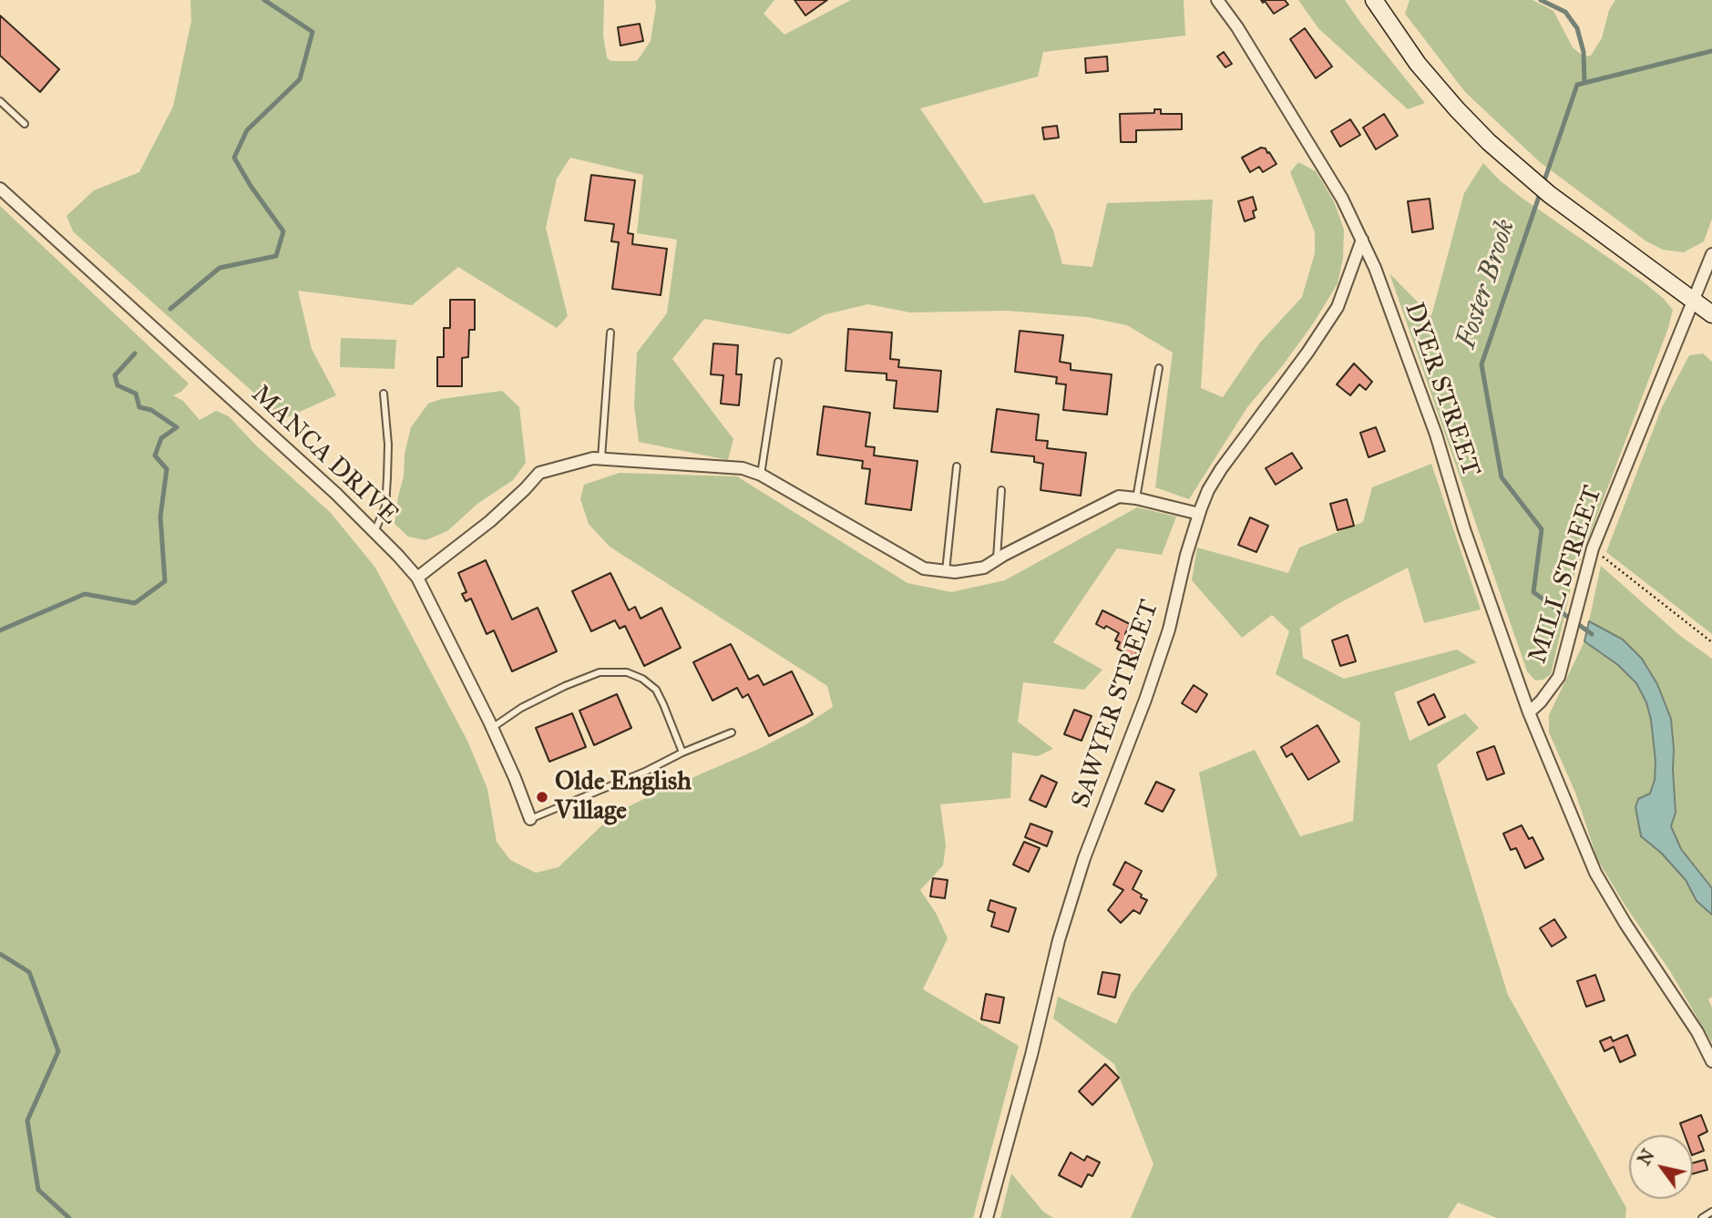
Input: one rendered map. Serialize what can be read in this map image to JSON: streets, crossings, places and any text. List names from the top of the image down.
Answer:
{
  "streets": {
    "street": [
      "DYER STREET",
      "MANCA DRIVE",
      "MILL STREET",
      "SAWYER STREET"
    ]
  },
  "crossings": [
    ["DYER STREET", "MILL STREET"],
    ["DYER STREET", "SAWYER STREET"]
  ],
  "water": ["Foster Brook"],
  "places": ["Olde English Village"],
  "north": "top left"
}
